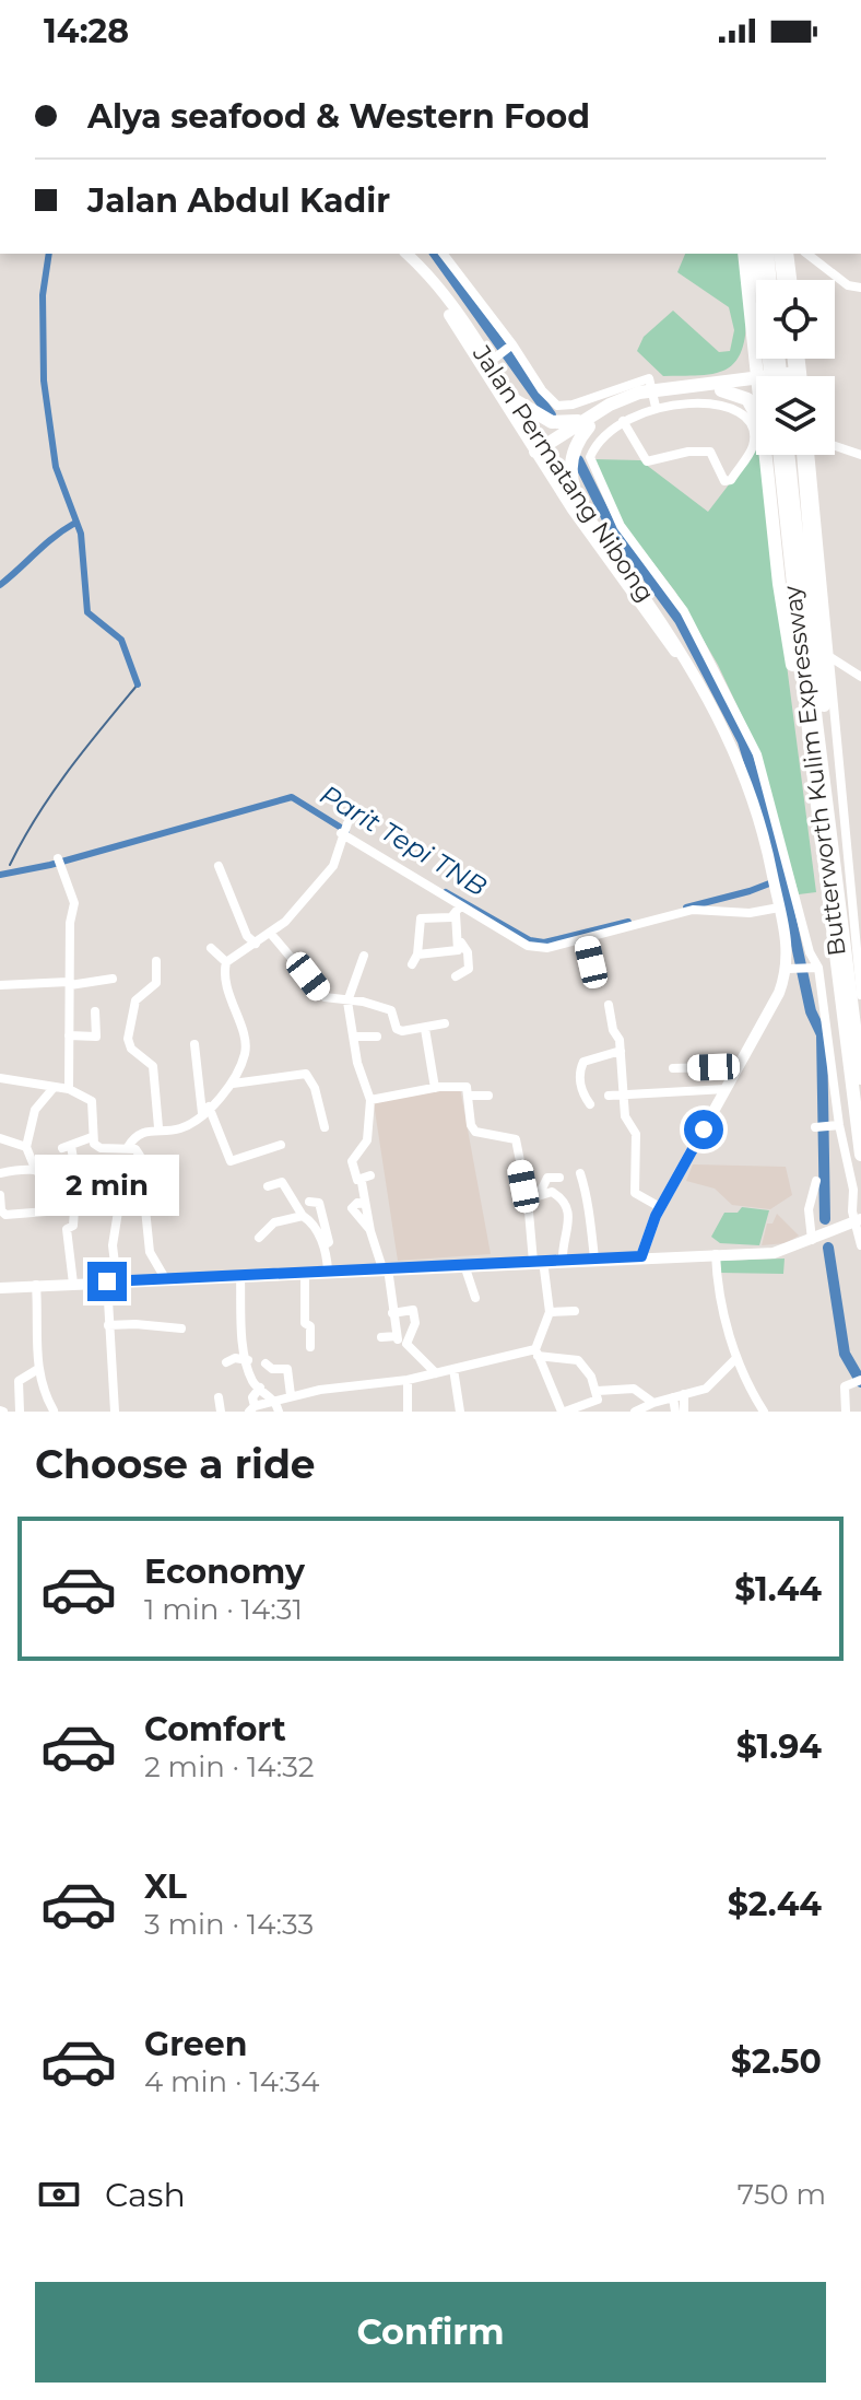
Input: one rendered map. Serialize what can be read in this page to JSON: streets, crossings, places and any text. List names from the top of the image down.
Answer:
{
  "streets": {
    "highway": ["Butterworth Kulim Expressway"],
    "main road": ["Jalan Permatang Nibong"]
  },
  "water": ["Parit Tepi TNB"],
  "page": {
    "status": "14:28",
    "banner": ["Alya seafood & Western Food", "Jalan Abdul Kadir"],
    "bubble": "2 min",
    "heading": "Choose a ride",
    "list": [
      {
        "name": "Economy",
        "note": "1 min · 14:31",
        "value": "$1.44"
      },
      {
        "name": "Comfort",
        "note": "2 min · 14:32",
        "value": "$1.94"
      },
      {
        "name": "XL",
        "note": "3 min · 14:33",
        "value": "$2.44"
      },
      {
        "name": "Green",
        "note": "4 min · 14:34",
        "value": "$2.50"
      }
    ],
    "pay": ["Cash", "750 m"],
    "buttons": "Confirm"
  }
}
